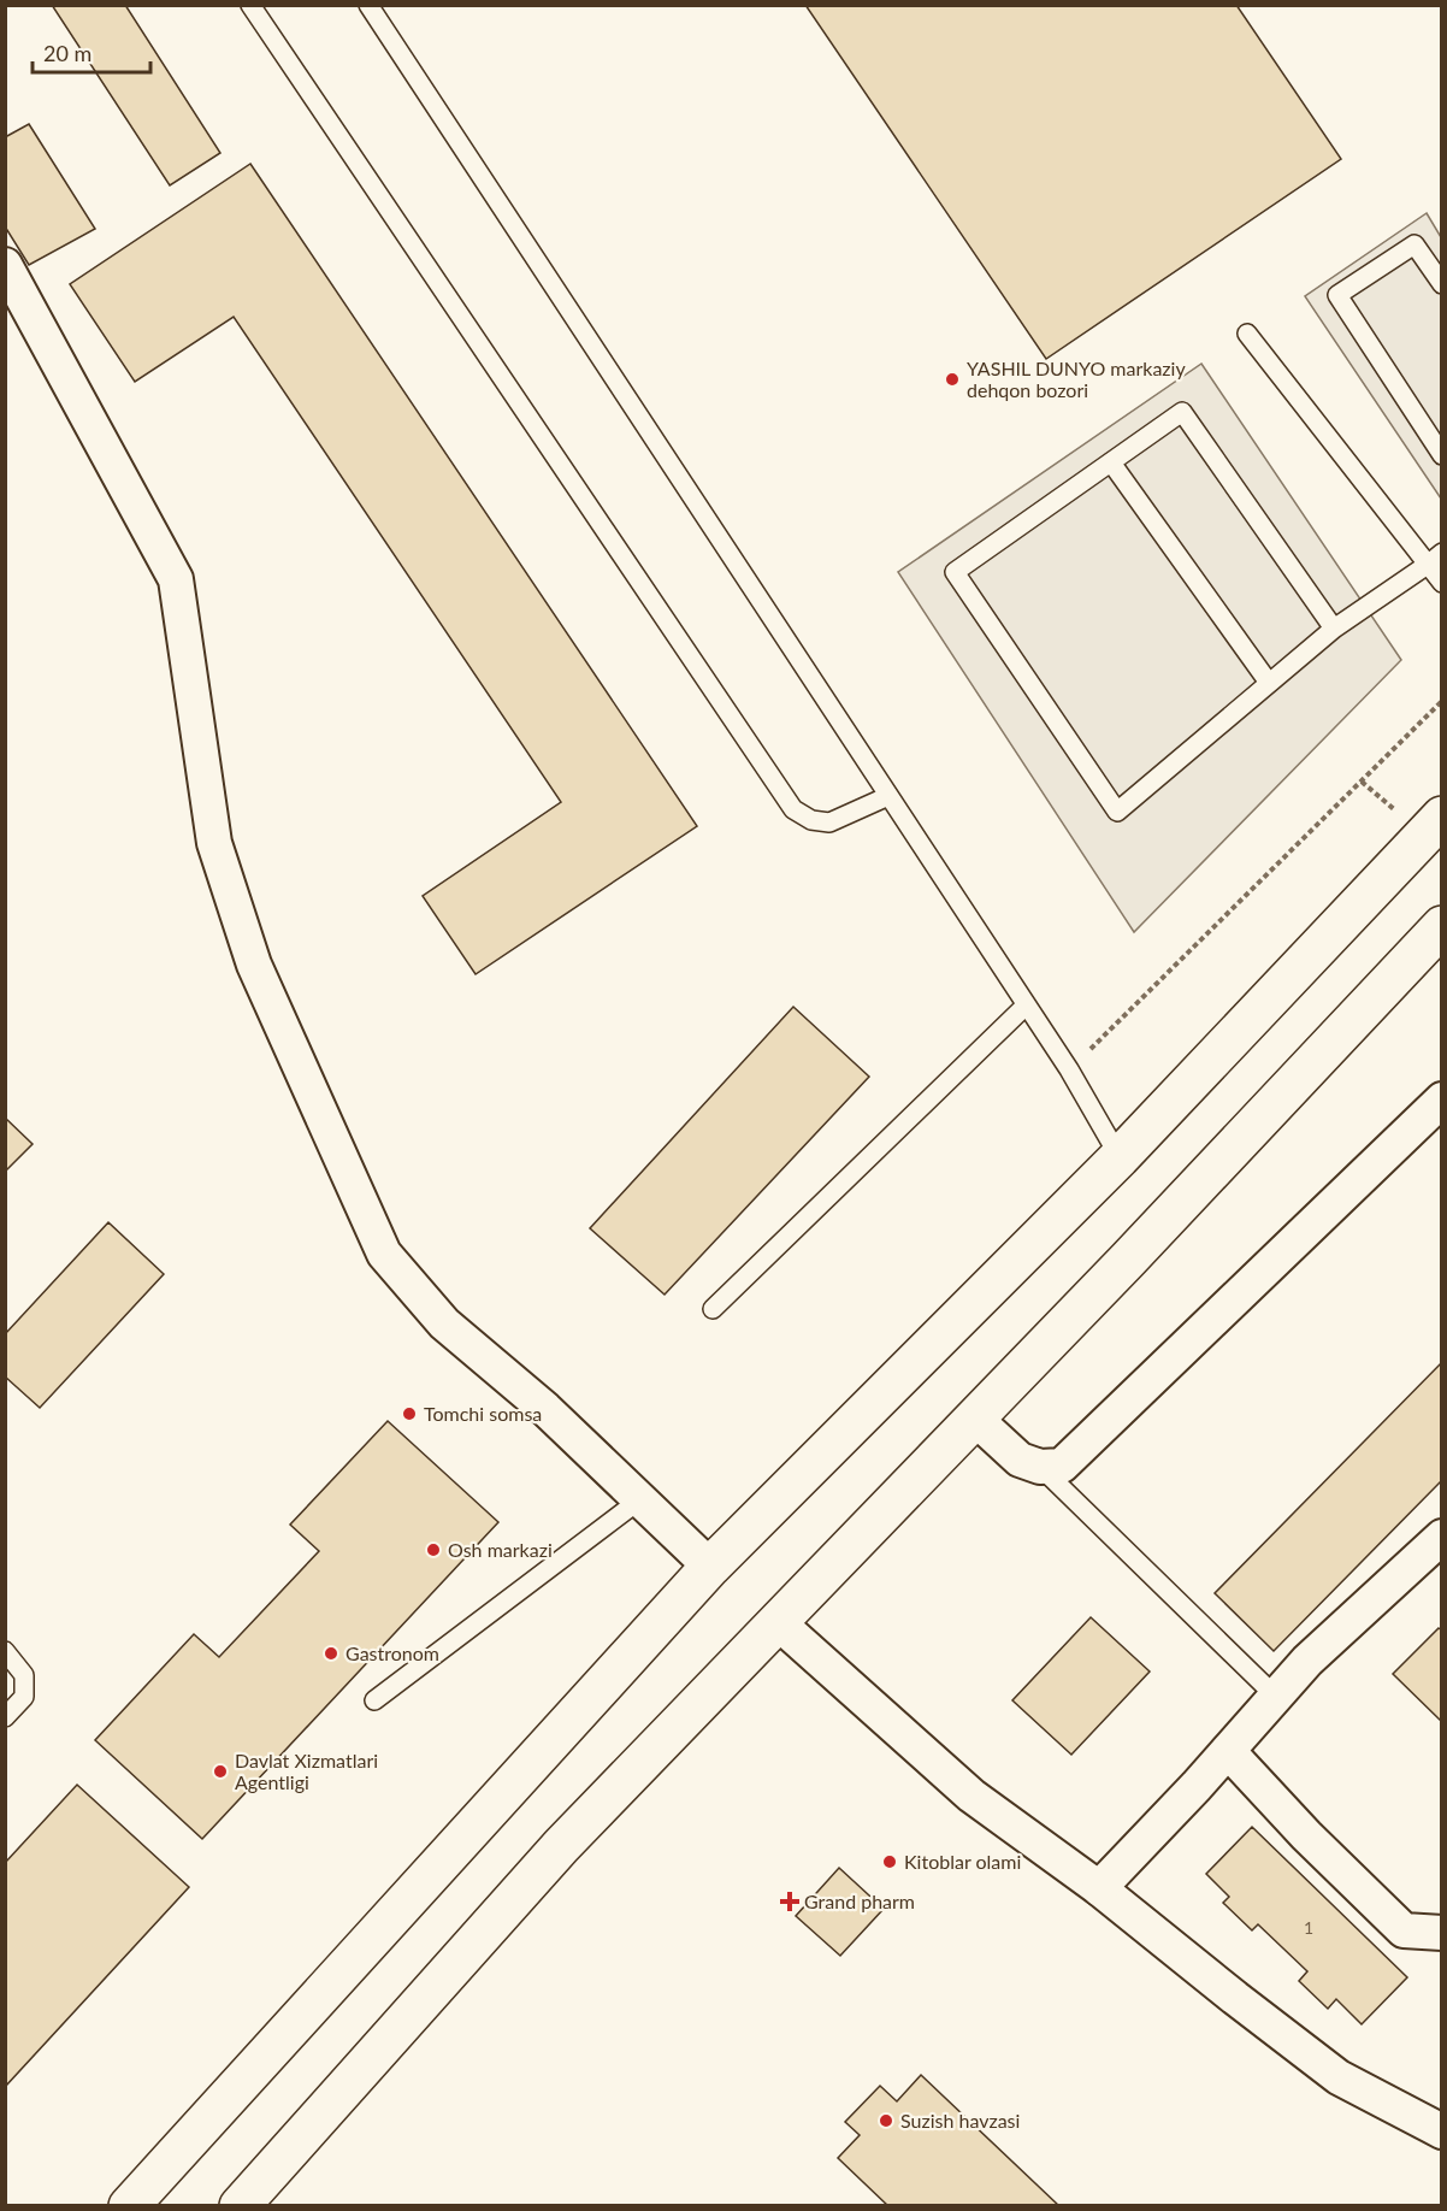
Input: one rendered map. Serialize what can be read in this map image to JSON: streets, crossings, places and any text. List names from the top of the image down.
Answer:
{
  "places": {
    "other": [
      "YASHIL DUNYO markaziy dehqon bozori",
      "Tomchi somsa",
      "Osh markazi",
      "Gastronom",
      "Davlat Xizmatlari Agentligi",
      "Kitoblar olami",
      "Suzish havzasi"
    ],
    "health": ["Grand pharm"]
  },
  "house_numbers": ["1"],
  "scale_bar": "20 m"
}
